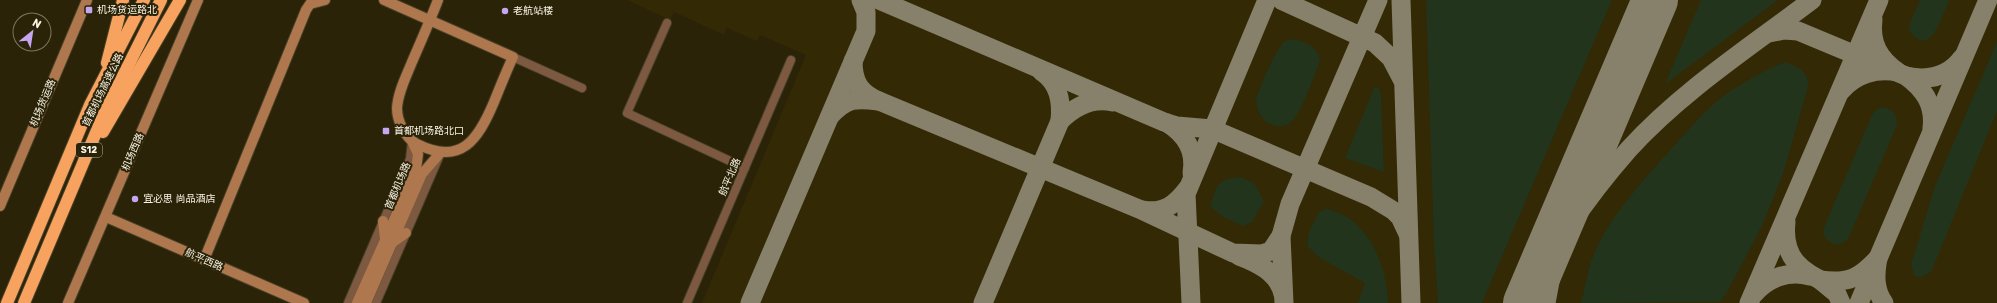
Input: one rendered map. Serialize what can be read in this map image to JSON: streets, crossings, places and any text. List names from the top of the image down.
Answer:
{
  "streets": {
    "highway": ["首都机场高速公路", "S12"],
    "street": [
      "机场货运路",
      "机场西路",
      "航平北路",
      "首都机场路",
      "航平西路"
    ]
  },
  "crossings": [
    ["机场西路", "航平西路"]
  ],
  "places": {
    "transit": ["机场货运路北", "首都机场路北口"],
    "other": ["老航站楼", "宜必思 尚品酒店"]
  },
  "north": "top right"
}
